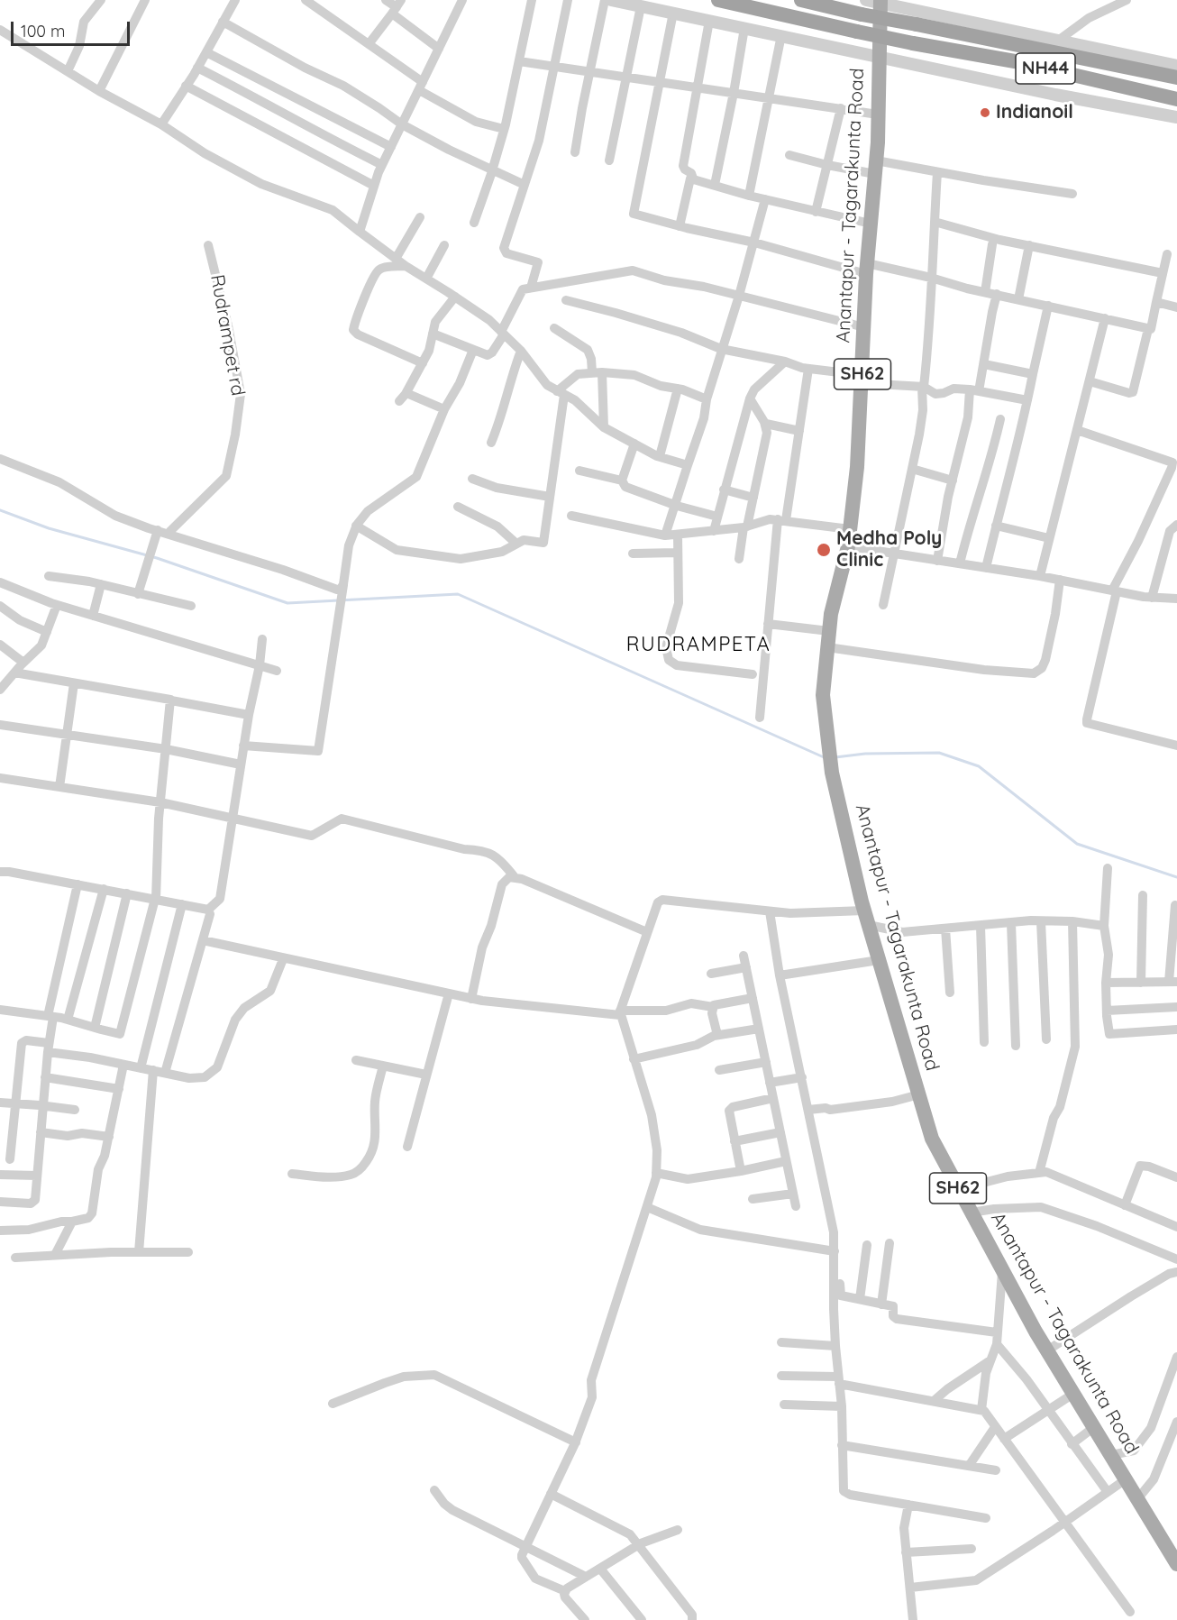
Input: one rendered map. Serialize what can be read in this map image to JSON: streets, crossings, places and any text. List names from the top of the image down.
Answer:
{
  "streets": {
    "highway": ["NH44"],
    "main road": ["Anantapur - Tagarakunta Road", "SH62"],
    "street": ["Rudrampet rd"]
  },
  "crossings": [
    ["NH44", "Anantapur - Tagarakunta Road"]
  ],
  "districts": ["RUDRAMPETA"],
  "places": ["Indianoil", "Medha Poly Clinic"],
  "scale_bar": "100 m"
}
